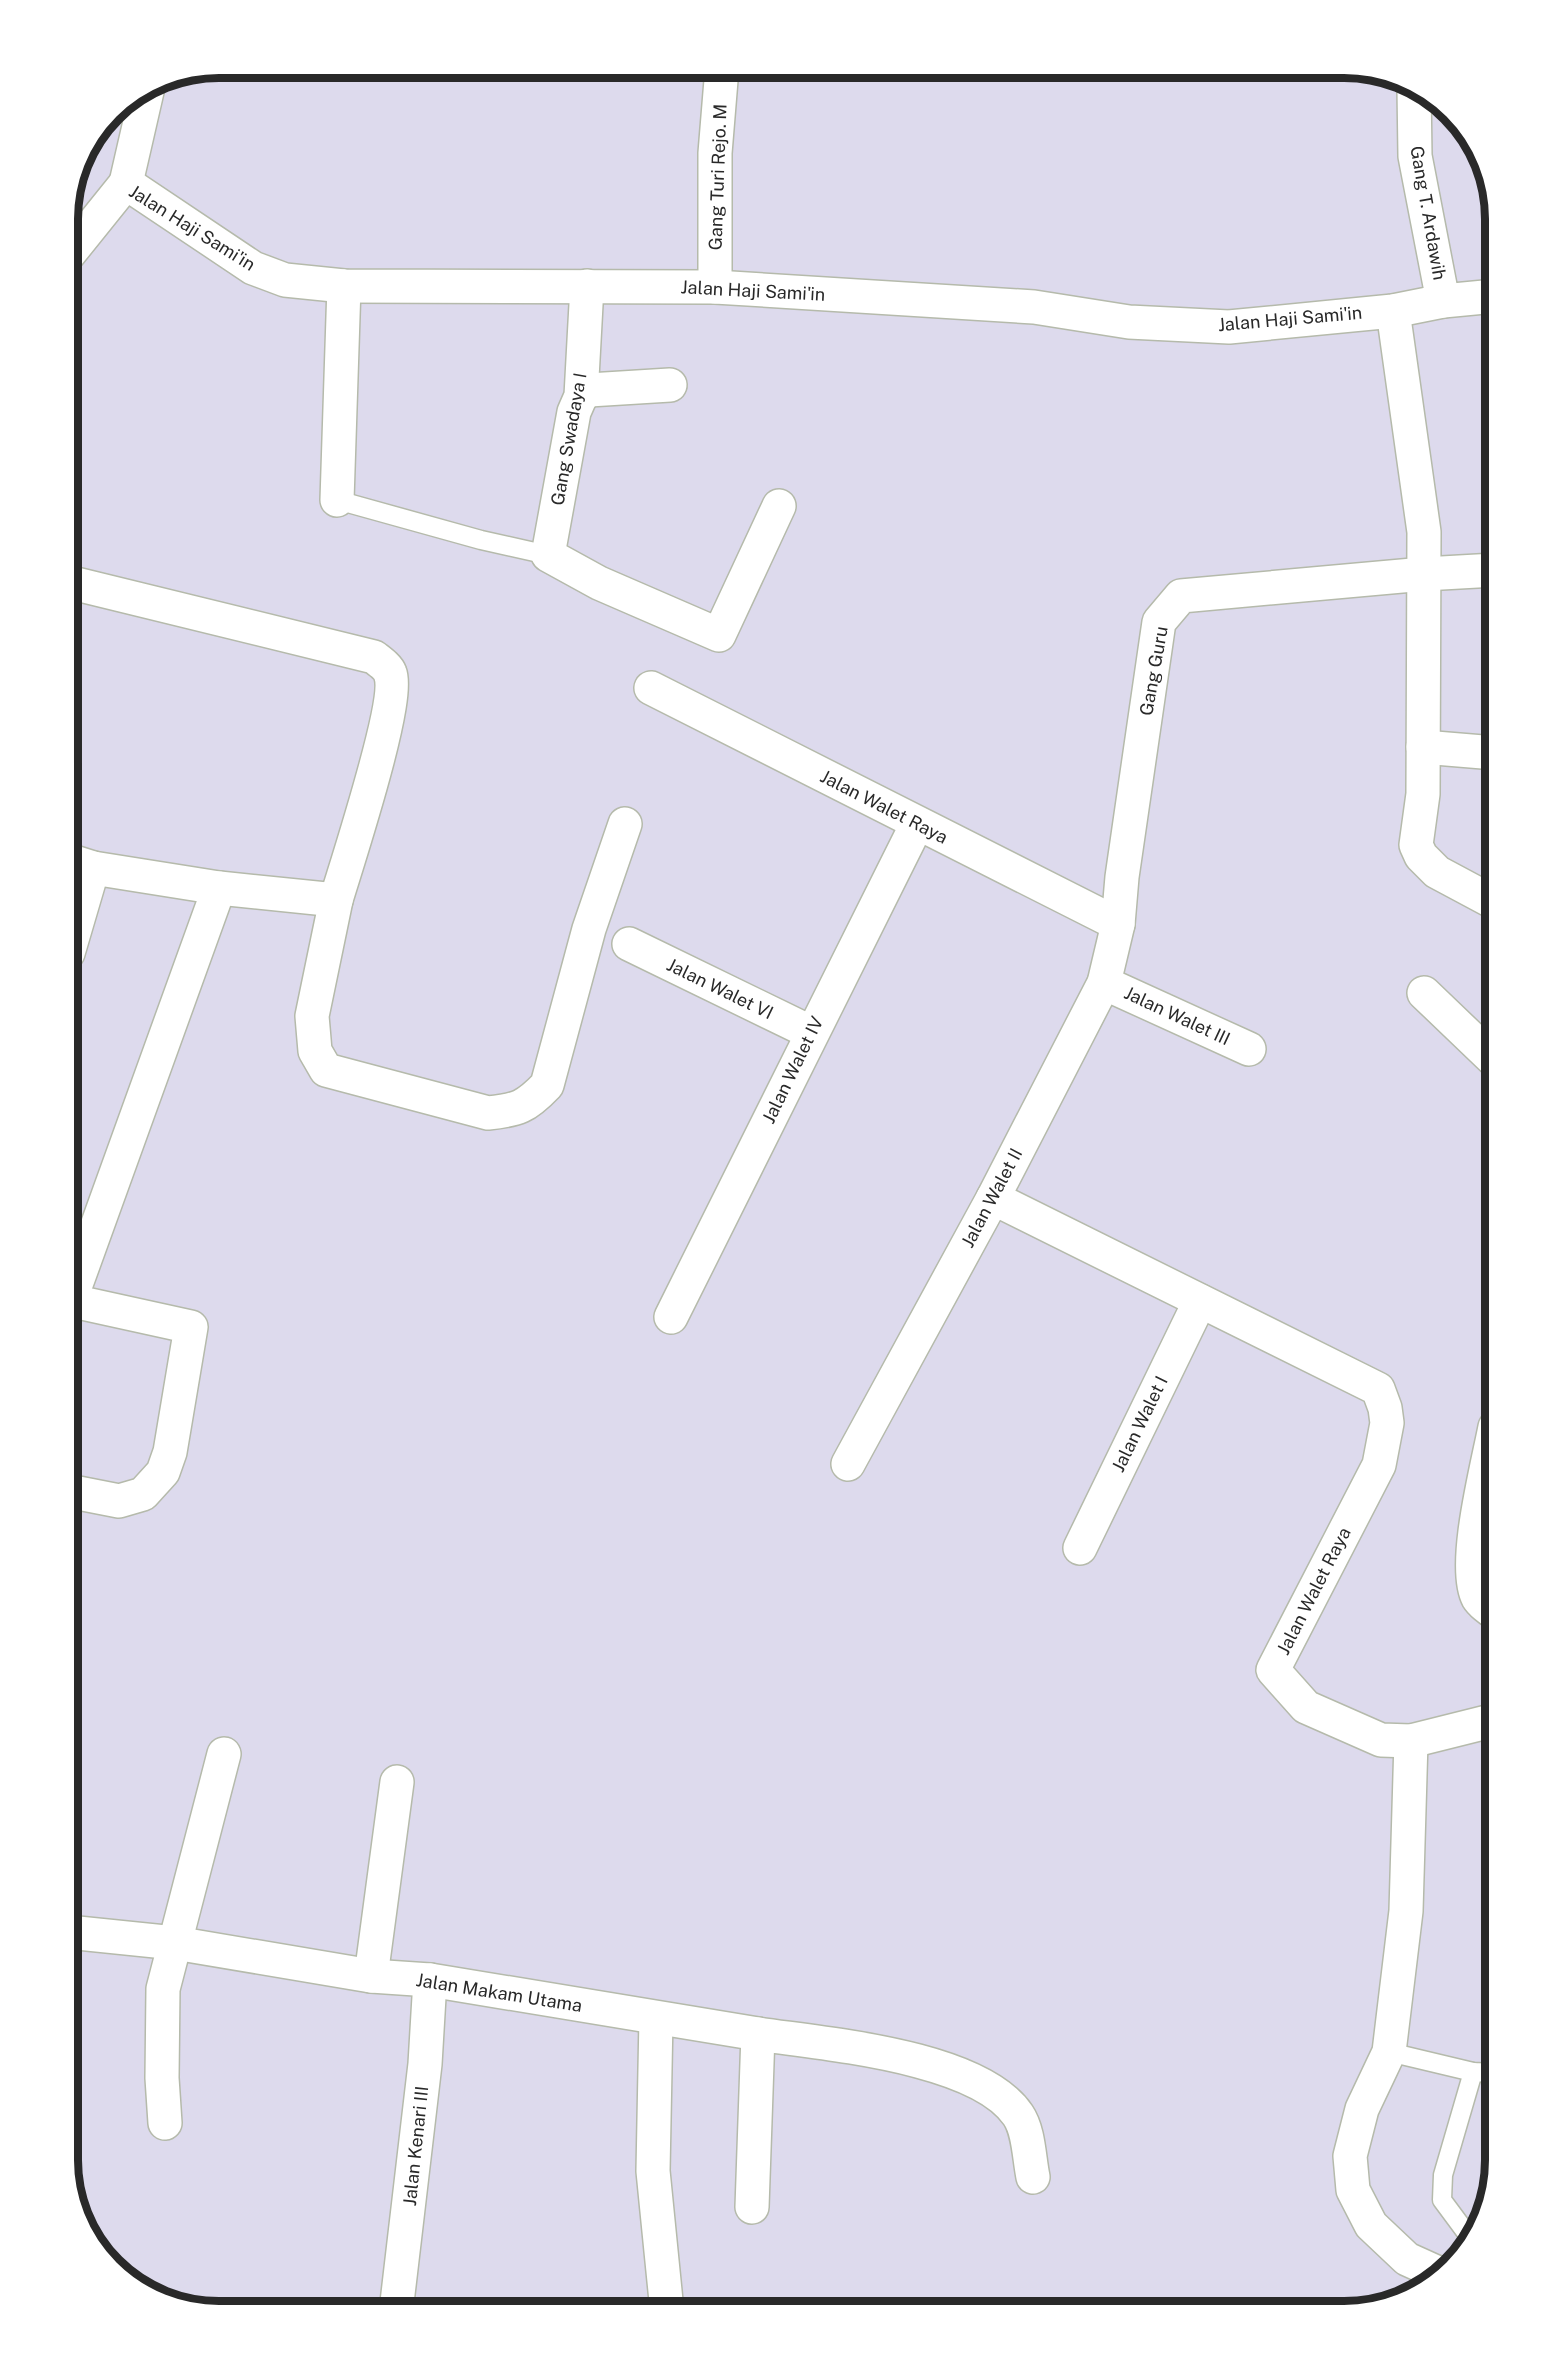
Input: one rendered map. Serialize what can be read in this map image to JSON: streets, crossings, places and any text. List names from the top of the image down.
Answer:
{
  "streets": {
    "street": [
      "Gang Turi Rejo. M",
      "Gang T. Ardawih",
      "Jalan Haji Sami'in",
      "Gang Swadaya I",
      "Gang Guru",
      "Jalan Walet Raya",
      "Jalan Walet VI",
      "Jalan Walet III",
      "Jalan Walet IV",
      "Jalan Walet II",
      "Jalan Walet I",
      "Jalan Makam Utama",
      "Jalan Kenari III"
    ]
  },
  "crossings": [
    ["Gang Turi Rejo. M", "Jalan Haji Sami'in"],
    ["Gang T. Ardawih", "Jalan Haji Sami'in"],
    ["Jalan Haji Sami'in", "Gang Swadaya I"],
    ["Gang Guru", "Jalan Walet Raya"],
    ["Gang Guru", "Jalan Walet II"],
    ["Jalan Walet Raya", "Jalan Walet IV"],
    ["Jalan Walet Raya", "Jalan Walet II"],
    ["Jalan Walet Raya", "Jalan Walet I"],
    ["Jalan Walet VI", "Jalan Walet IV"],
    ["Jalan Walet III", "Jalan Walet II"],
    ["Jalan Makam Utama", "Jalan Kenari III"]
  ]
}
